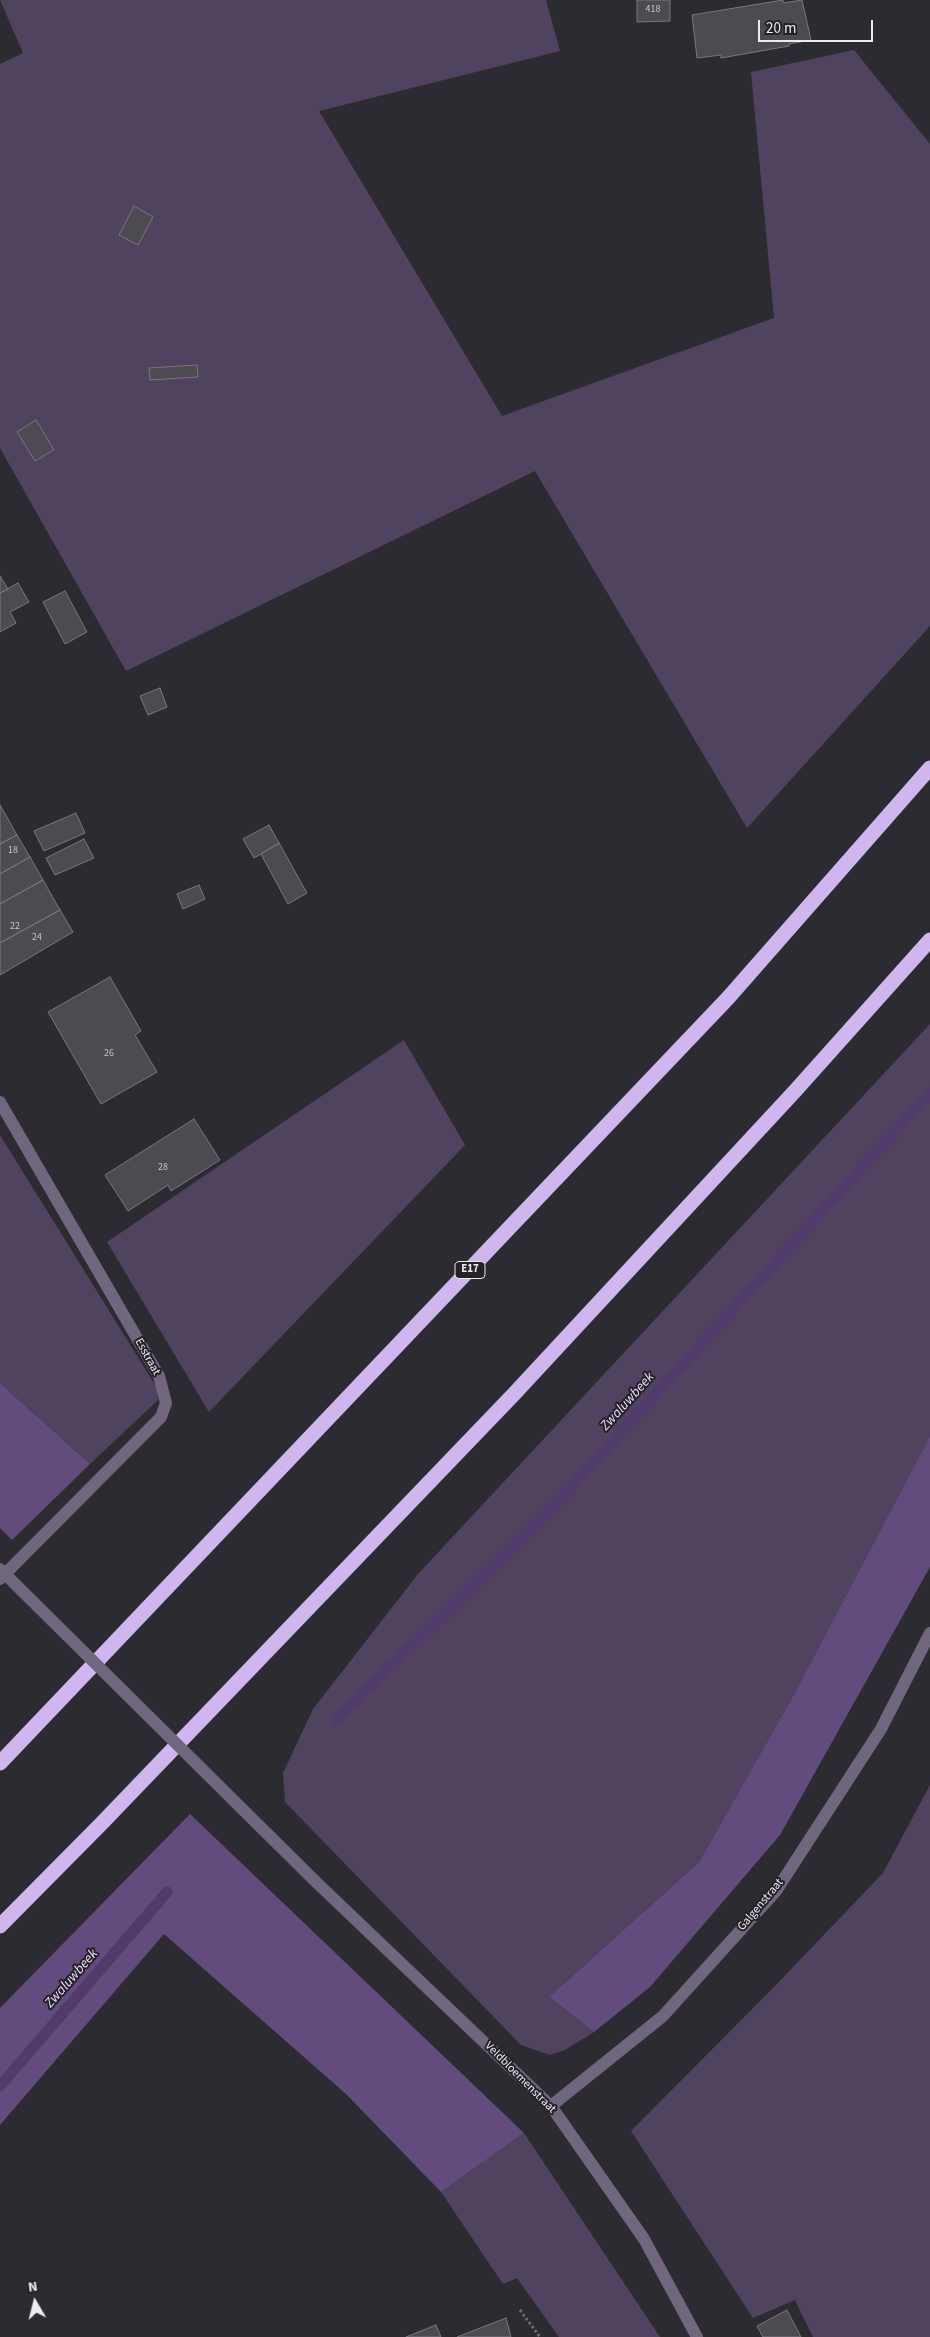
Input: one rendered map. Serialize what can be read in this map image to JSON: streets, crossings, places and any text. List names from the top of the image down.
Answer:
{
  "streets": {
    "highway": ["E17"],
    "street": ["Esstraat", "Galgenstraat", "Veldbloemenstraat"]
  },
  "crossings": [
    ["Galgenstraat", "Veldbloemenstraat"]
  ],
  "water": ["Zwaluwbeek"],
  "house_numbers": [
    "418",
    "18",
    "22",
    "24",
    "26",
    "28"
  ],
  "scale_bar": "20 m",
  "north": "top"
}
